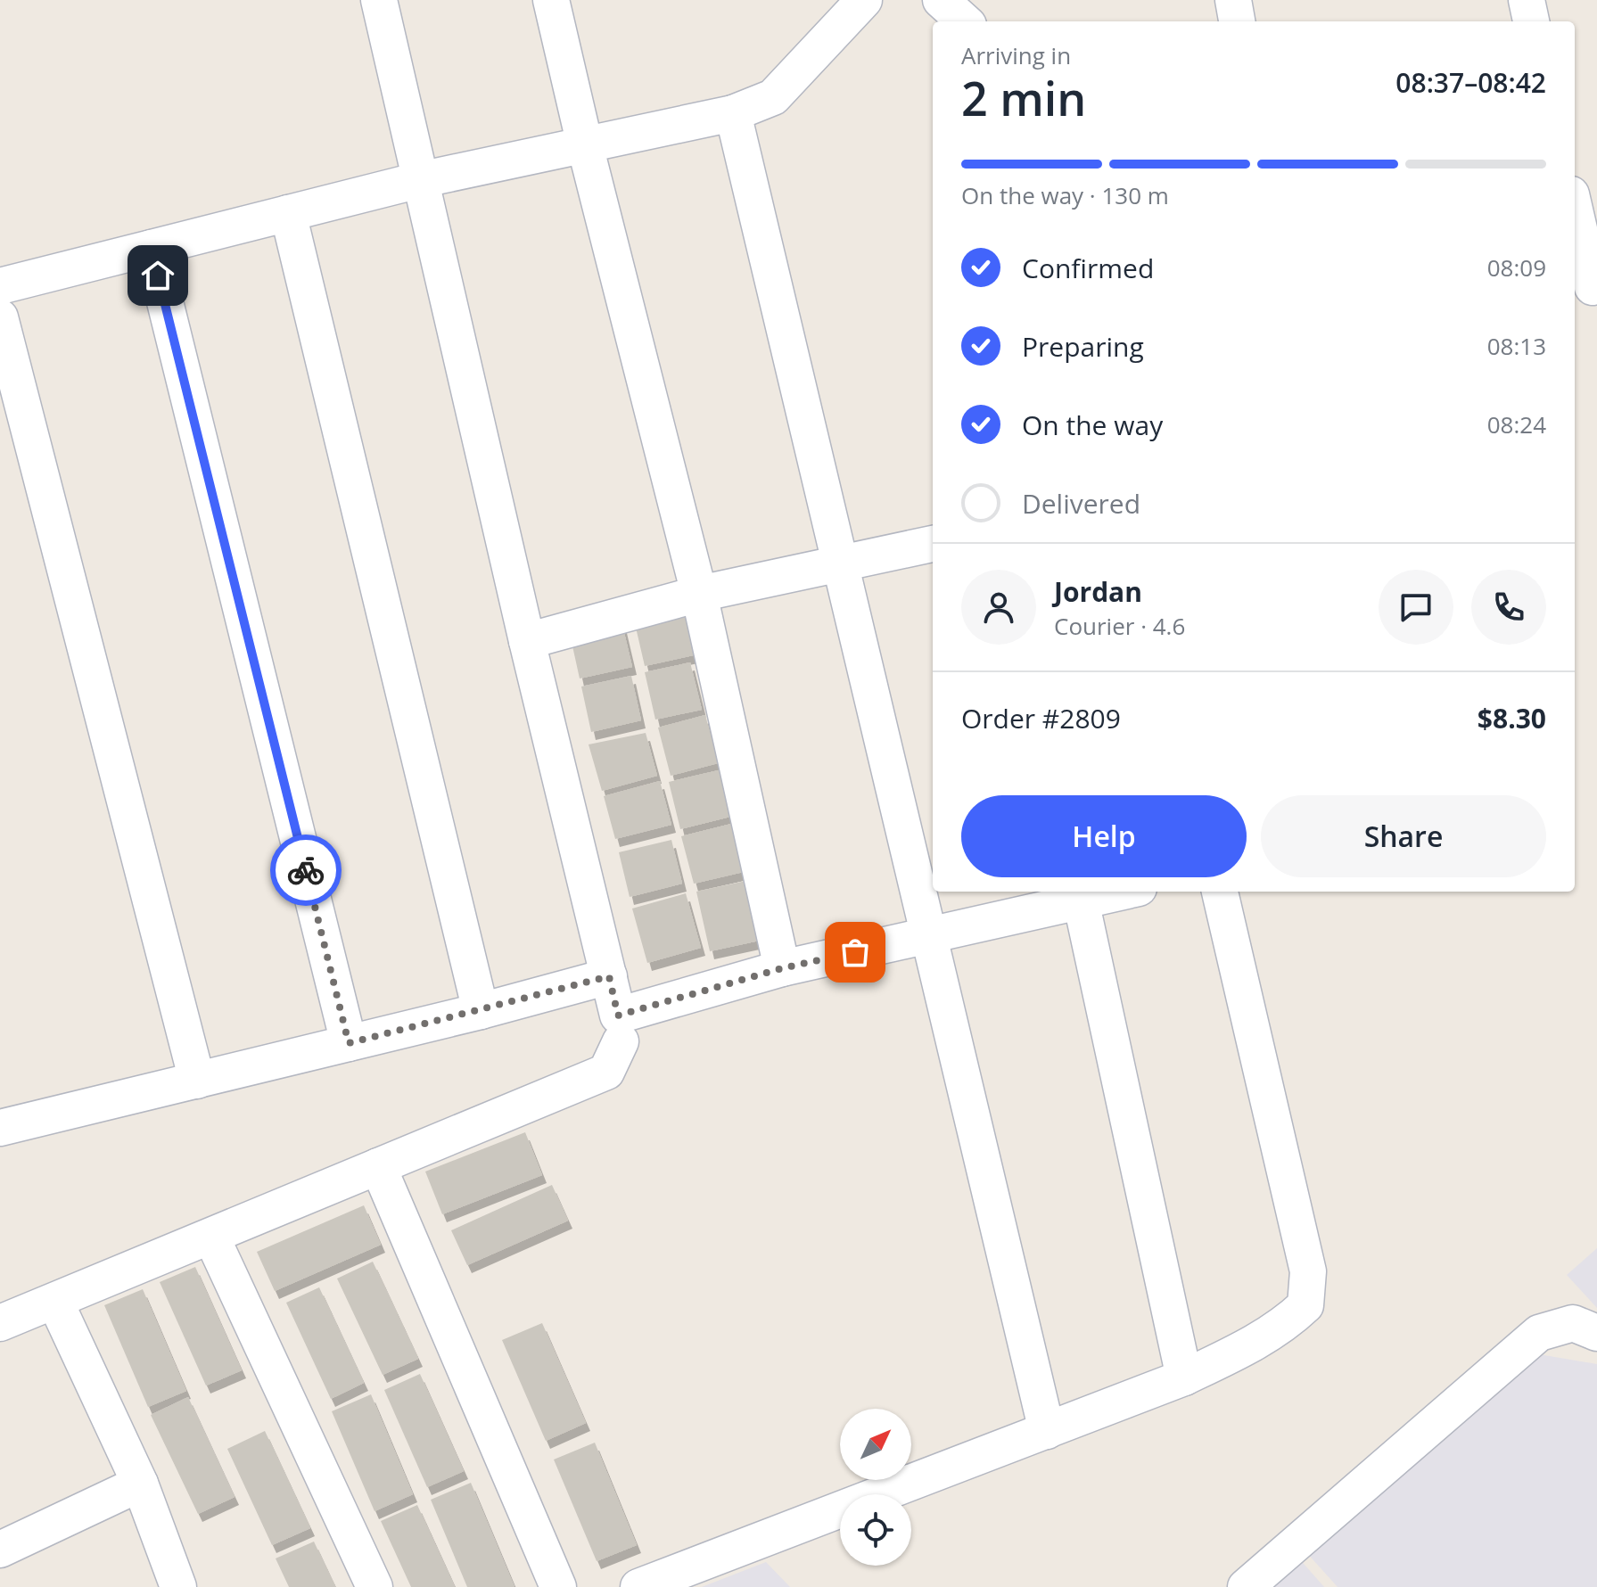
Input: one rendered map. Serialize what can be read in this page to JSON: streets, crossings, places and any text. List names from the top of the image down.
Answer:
{
  "north": "top right",
  "page": {
    "heading": ["2 min", "Arriving in", "08:37–08:42"],
    "panel": [
      "Jordan",
      "Courier · 4.6",
      "Order #2809",
      "$8.30"
    ],
    "bar": "On the way · 130 m",
    "list": [
      ["Confirmed", "08:09"],
      ["Preparing", "08:13"],
      ["On the way", "08:24"],
      "Delivered"
    ],
    "buttons": ["Help", "Share"]
  }
}
